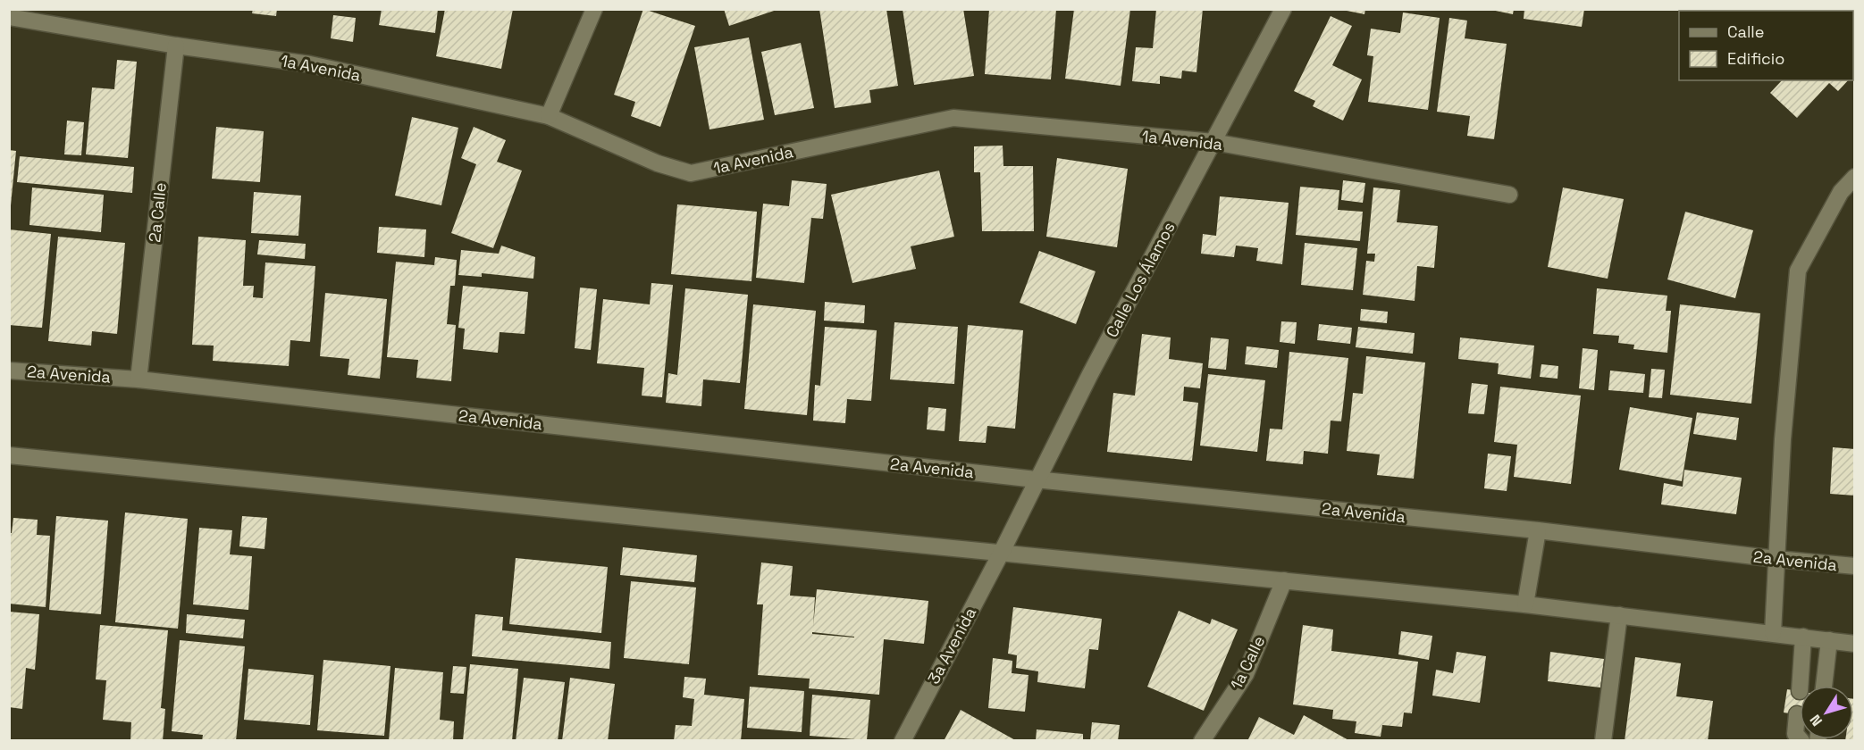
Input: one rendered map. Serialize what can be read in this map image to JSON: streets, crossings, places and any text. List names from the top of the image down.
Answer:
{
  "streets": {
    "street": [
      "1a Avenida",
      "2a Calle",
      "Calle Los Álamos",
      "2a Avenida",
      "3a Avenida",
      "1a Calle"
    ]
  },
  "crossings": [
    ["1a Avenida", "2a Calle"],
    ["1a Avenida", "Calle Los Álamos"],
    ["2a Calle", "2a Avenida"],
    ["Calle Los Álamos", "2a Avenida"],
    ["Calle Los Álamos", "3a Avenida"]
  ],
  "legend": ["Calle", "Edificio"],
  "north": "bottom left"
}
